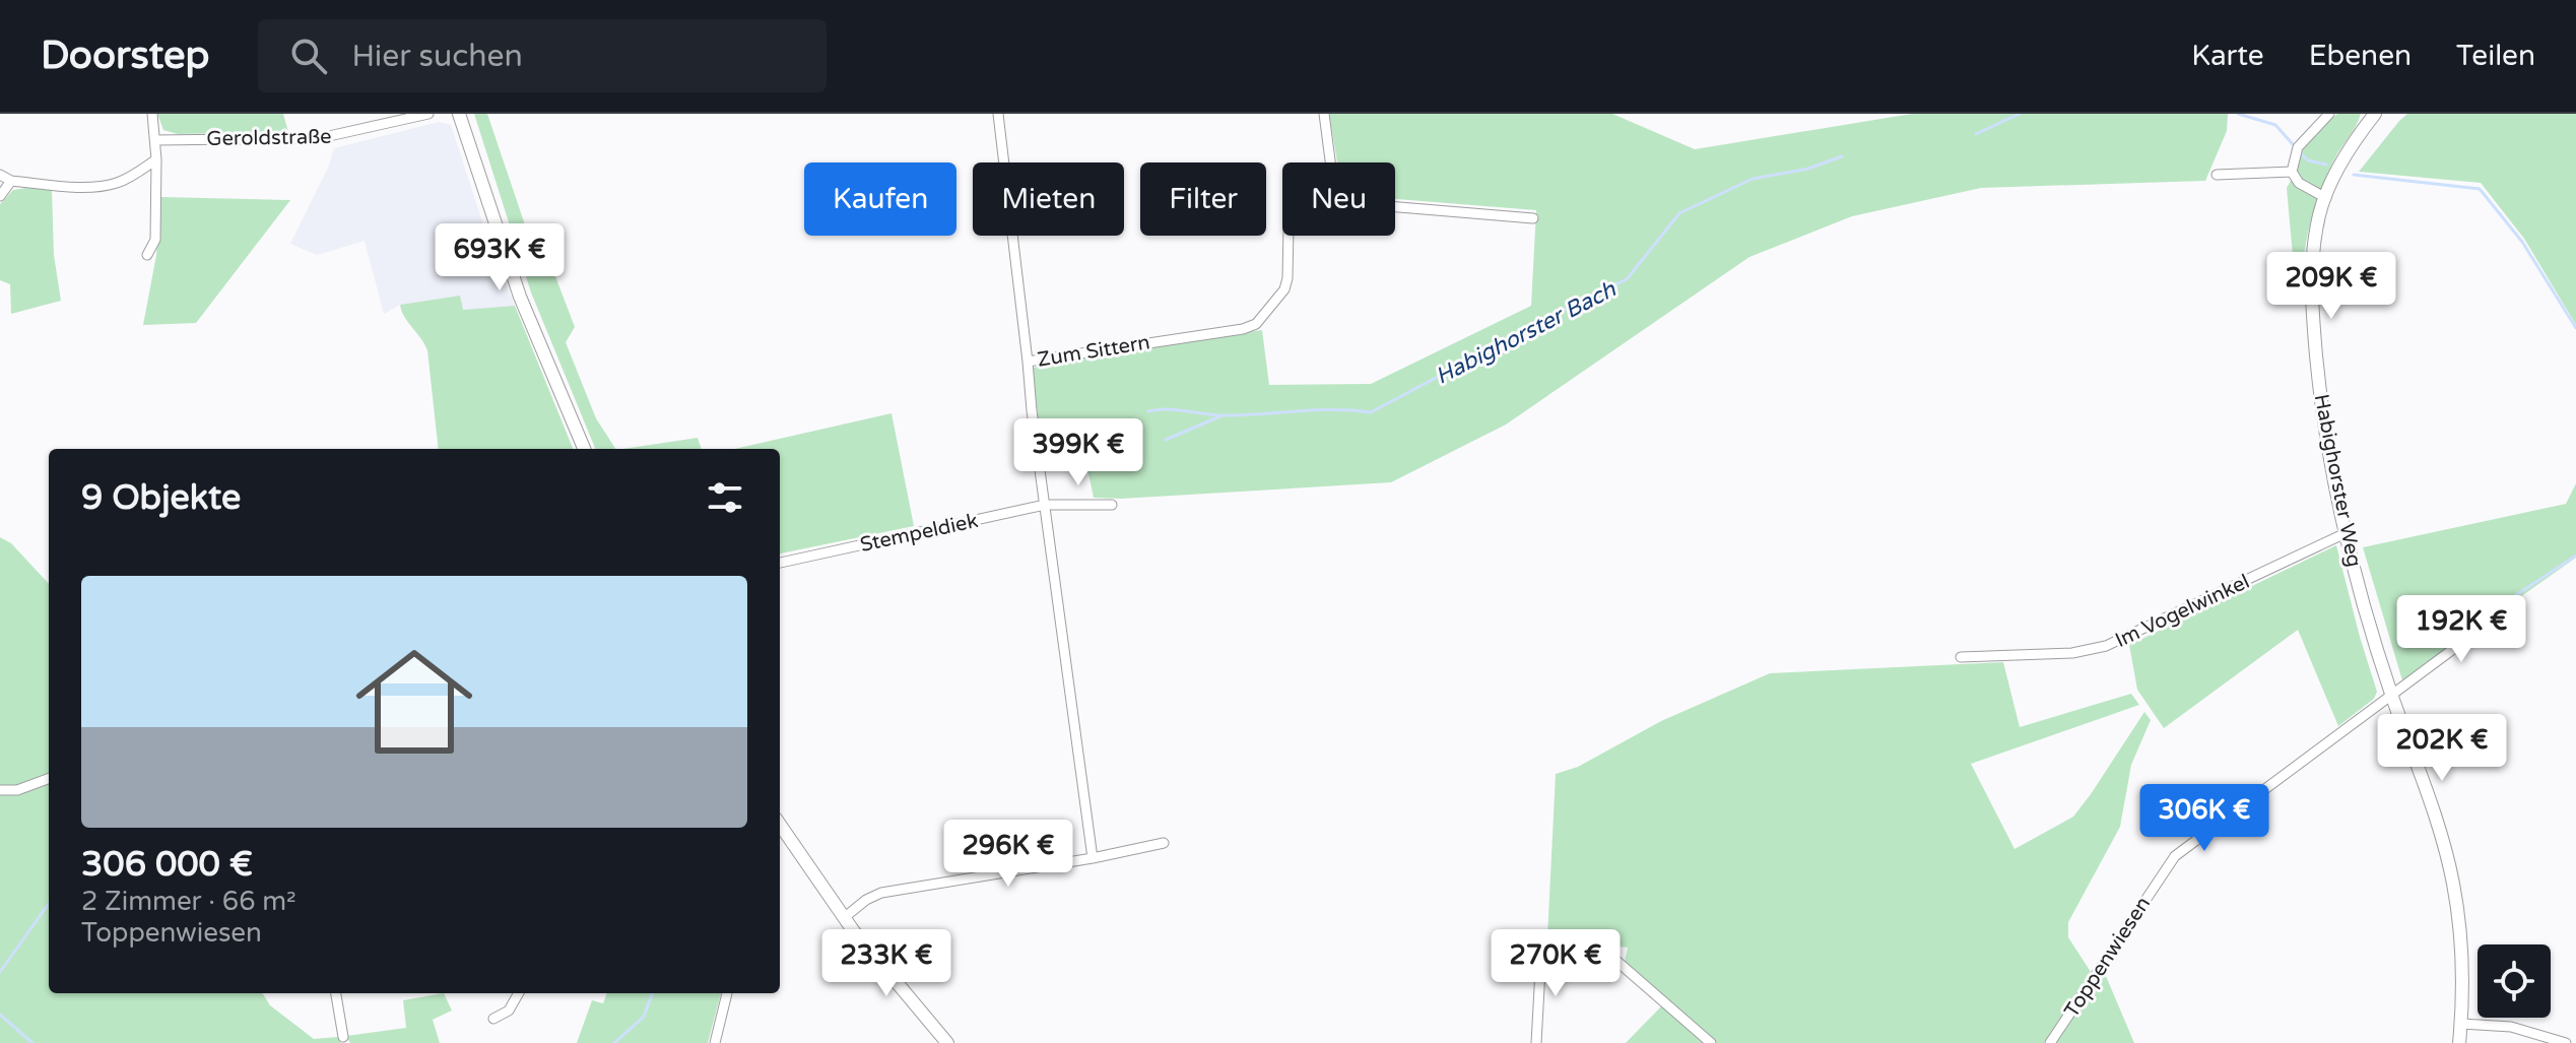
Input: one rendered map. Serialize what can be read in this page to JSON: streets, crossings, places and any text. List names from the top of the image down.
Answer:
{
  "streets": {
    "street": [
      "Geroldstraße",
      "Zum Sittern",
      "Habighorster Weg",
      "Stempeldiek",
      "Im Vogelwinkel",
      "Toppenwiesen"
    ]
  },
  "crossings": [
    ["Zum Sittern", "Stempeldiek"],
    ["Habighorster Weg", "Im Vogelwinkel"],
    ["Habighorster Weg", "Toppenwiesen"]
  ],
  "water": ["Habighorster Bach"],
  "page": {
    "header": "Doorstep",
    "search": "Hier suchen",
    "nav": ["Karte", "Ebenen", "Teilen"],
    "chip": [
      "Kaufen",
      "Mieten",
      "Filter",
      "Neu"
    ],
    "price": [
      "693K €",
      "209K €",
      "399K €",
      "192K €",
      "202K €",
      "306K €",
      "296K €",
      "233K €",
      "270K €"
    ],
    "heading": "9 Objekte",
    "list": [
      {
        "name": "306 000 €",
        "note": "2 Zimmer · 66 m² · Toppenwiesen"
      }
    ]
  }
}
